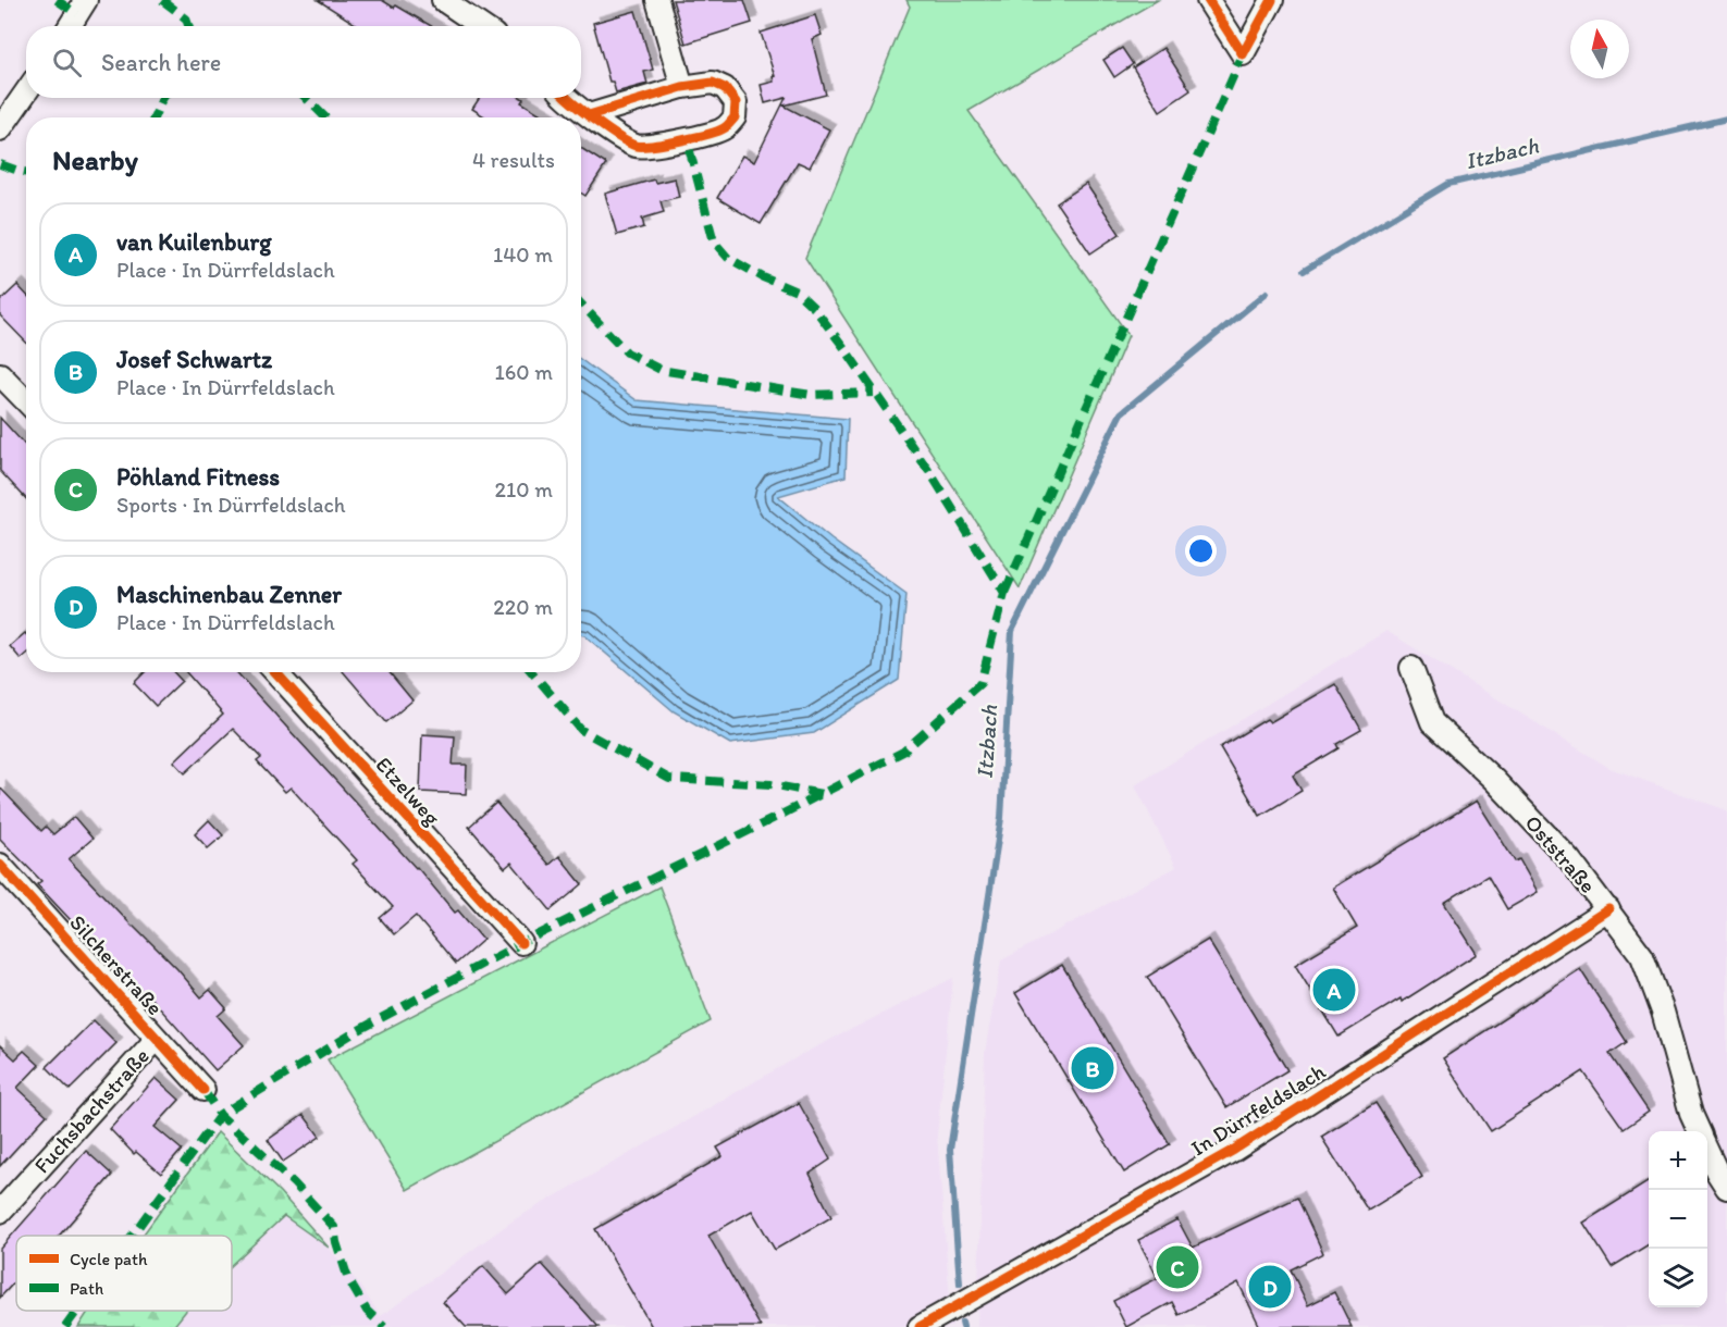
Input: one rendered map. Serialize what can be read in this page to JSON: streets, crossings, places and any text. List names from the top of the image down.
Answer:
{
  "streets": {
    "street": [
      "Etzelweg",
      "Oststraße",
      "Silcherstraße",
      "In Dürrfeldslach",
      "Fuchsbachstraße"
    ]
  },
  "crossings": [
    ["Oststraße", "In Dürrfeldslach"],
    ["Silcherstraße", "Fuchsbachstraße"]
  ],
  "water": ["Itzbach"],
  "legend": ["Cycle path", "Path"],
  "north": "top",
  "page": {
    "search": "Search here",
    "heading": ["Nearby", "4 results"],
    "list": [
      {
        "mark": "A",
        "name": "van Kuilenburg",
        "note": "Place · In Dürrfeldslach",
        "value": "140 m"
      },
      {
        "mark": "B",
        "name": "Josef Schwartz",
        "note": "Place · In Dürrfeldslach",
        "value": "160 m"
      },
      {
        "mark": "C",
        "name": "Pöhland Fitness",
        "note": "Sports · In Dürrfeldslach",
        "value": "210 m"
      },
      {
        "mark": "D",
        "name": "Maschinenbau Zenner",
        "note": "Place · In Dürrfeldslach",
        "value": "220 m"
      }
    ],
    "pins": [
      "A",
      "B",
      "C",
      "D"
    ],
    "map_buttons": ["+", "−"]
  }
}
